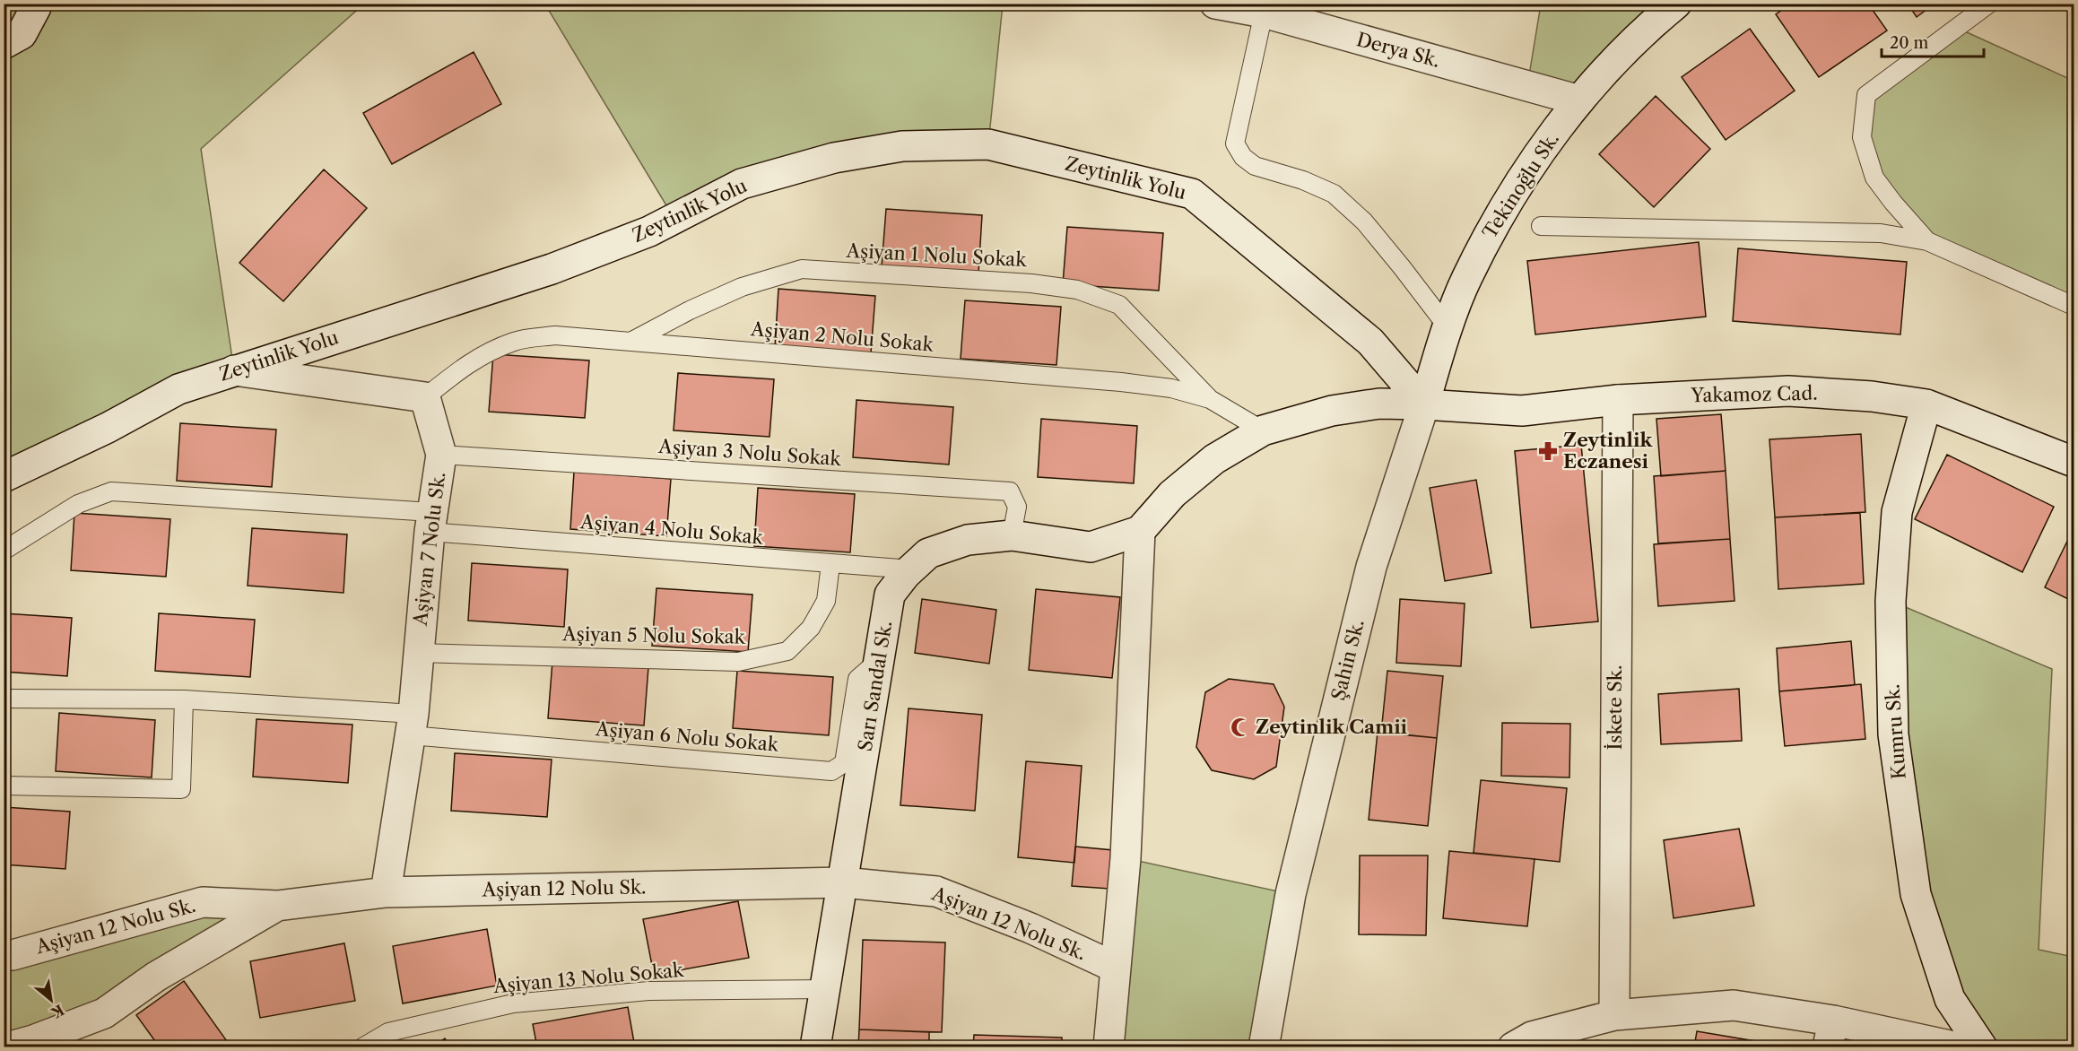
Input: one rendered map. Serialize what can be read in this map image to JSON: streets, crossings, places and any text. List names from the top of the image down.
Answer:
{
  "streets": {
    "street": [
      "Derya Sk.",
      "Zeytinlik Yolu",
      "Tekinoğlu Sk.",
      "Yakamoz Cad.",
      "Aşiyan 7 Nolu Sk.",
      "Şahin Sk.",
      "Sarı Sandal Sk.",
      "İskete Sk.",
      "Kumru Sk.",
      "Aşiyan 12 Nolu Sk."
    ],
    "lane": [
      "Aşiyan 1 Nolu Sokak",
      "Aşiyan 2 Nolu Sokak",
      "Aşiyan 3 Nolu Sokak",
      "Aşiyan 4 Nolu Sokak",
      "Aşiyan 5 Nolu Sokak",
      "Aşiyan 6 Nolu Sokak",
      "Aşiyan 13 Nolu Sokak"
    ]
  },
  "crossings": [
    ["Derya Sk.", "Tekinoğlu Sk."],
    ["Zeytinlik Yolu", "Tekinoğlu Sk."],
    ["Zeytinlik Yolu", "Yakamoz Cad."],
    ["Zeytinlik Yolu", "Şahin Sk."],
    ["Tekinoğlu Sk.", "Yakamoz Cad."],
    ["Tekinoğlu Sk.", "Şahin Sk."],
    ["Aşiyan 1 Nolu Sokak", "Aşiyan 2 Nolu Sokak"],
    ["Aşiyan 2 Nolu Sokak", "Yakamoz Cad."],
    ["Aşiyan 2 Nolu Sokak", "Aşiyan 7 Nolu Sk."],
    ["Yakamoz Cad.", "Şahin Sk."],
    ["Yakamoz Cad.", "Sarı Sandal Sk."],
    ["Yakamoz Cad.", "İskete Sk."],
    ["Yakamoz Cad.", "Kumru Sk."],
    ["Aşiyan 3 Nolu Sokak", "Aşiyan 7 Nolu Sk."],
    ["Aşiyan 3 Nolu Sokak", "Sarı Sandal Sk."],
    ["Aşiyan 4 Nolu Sokak", "Aşiyan 7 Nolu Sk."],
    ["Aşiyan 4 Nolu Sokak", "Aşiyan 5 Nolu Sokak"],
    ["Aşiyan 4 Nolu Sokak", "Sarı Sandal Sk."],
    ["Aşiyan 7 Nolu Sk.", "Aşiyan 5 Nolu Sokak"],
    ["Aşiyan 7 Nolu Sk.", "Aşiyan 6 Nolu Sokak"],
    ["Aşiyan 7 Nolu Sk.", "Aşiyan 12 Nolu Sk."],
    ["Sarı Sandal Sk.", "Aşiyan 6 Nolu Sokak"],
    ["Sarı Sandal Sk.", "Aşiyan 12 Nolu Sk."],
    ["Sarı Sandal Sk.", "Aşiyan 13 Nolu Sokak"]
  ],
  "places": {
    "pharmacy": ["Zeytinlik Eczanesi"],
    "mosque": ["Zeytinlik Camii"]
  },
  "scale_bar": "20 m",
  "north": "bottom right"
}
